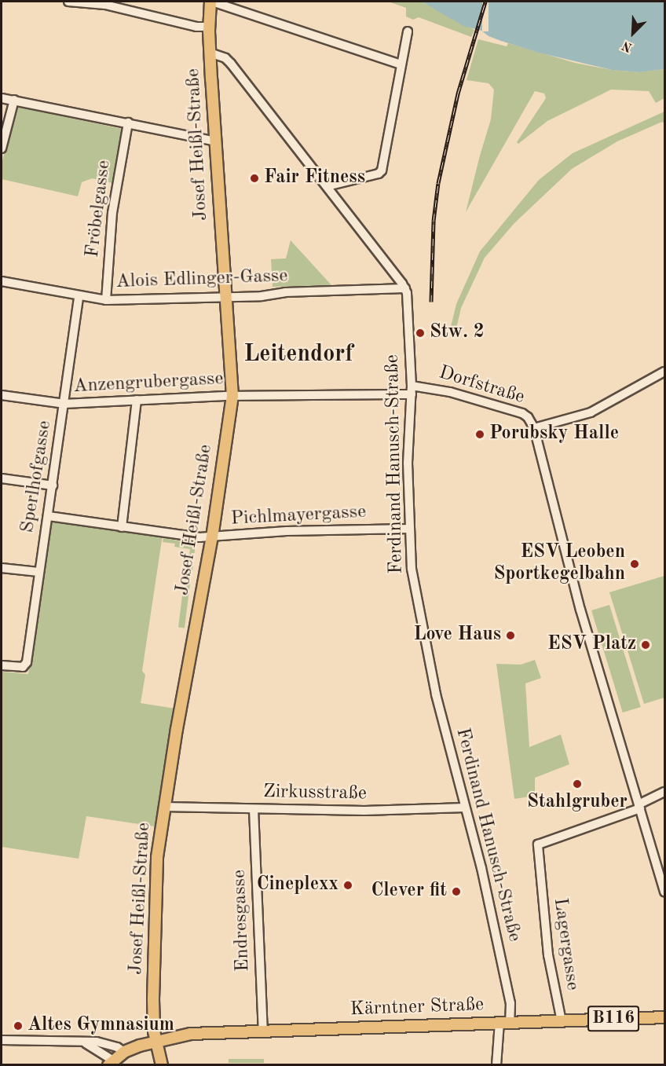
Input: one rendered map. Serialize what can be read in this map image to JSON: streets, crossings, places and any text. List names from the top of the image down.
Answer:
{
  "streets": {
    "main road": ["Josef Heißl-Straße", "Kärntner Straße", "B116"],
    "street": [
      "Fröbelgasse",
      "Alois Edlinger-Gasse",
      "Anzengrubergasse",
      "Dorfstraße",
      "Ferdinand Hanusch-Straße",
      "Sperlhofgasse",
      "Pichlmayergasse",
      "Zirkusstraße",
      "Endresgasse",
      "Lagergasse"
    ]
  },
  "crossings": [
    ["Josef Heißl-Straße", "Alois Edlinger-Gasse"],
    ["Josef Heißl-Straße", "Anzengrubergasse"],
    ["Josef Heißl-Straße", "Pichlmayergasse"],
    ["Josef Heißl-Straße", "Zirkusstraße"],
    ["Josef Heißl-Straße", "Kärntner Straße"],
    ["Fröbelgasse", "Alois Edlinger-Gasse"],
    ["Alois Edlinger-Gasse", "Ferdinand Hanusch-Straße"],
    ["Alois Edlinger-Gasse", "Sperlhofgasse"],
    ["Anzengrubergasse", "Dorfstraße"],
    ["Anzengrubergasse", "Ferdinand Hanusch-Straße"],
    ["Anzengrubergasse", "Sperlhofgasse"],
    ["Dorfstraße", "Ferdinand Hanusch-Straße"],
    ["Ferdinand Hanusch-Straße", "Pichlmayergasse"],
    ["Ferdinand Hanusch-Straße", "Zirkusstraße"],
    ["Ferdinand Hanusch-Straße", "Kärntner Straße"],
    ["Sperlhofgasse", "Pichlmayergasse"],
    ["Zirkusstraße", "Endresgasse"],
    ["Endresgasse", "Kärntner Straße"],
    ["Lagergasse", "Kärntner Straße"]
  ],
  "districts": ["Leitendorf"],
  "places": [
    "Fair Fitness",
    "Stw. 2",
    "Porubsky Halle",
    "ESV Leoben Sportkegelbahn",
    "Love Haus",
    "ESV Platz",
    "Stahlgruber",
    "Cineplexx",
    "Clever fit",
    "Altes Gymnasium"
  ],
  "north": "bottom left"
}
